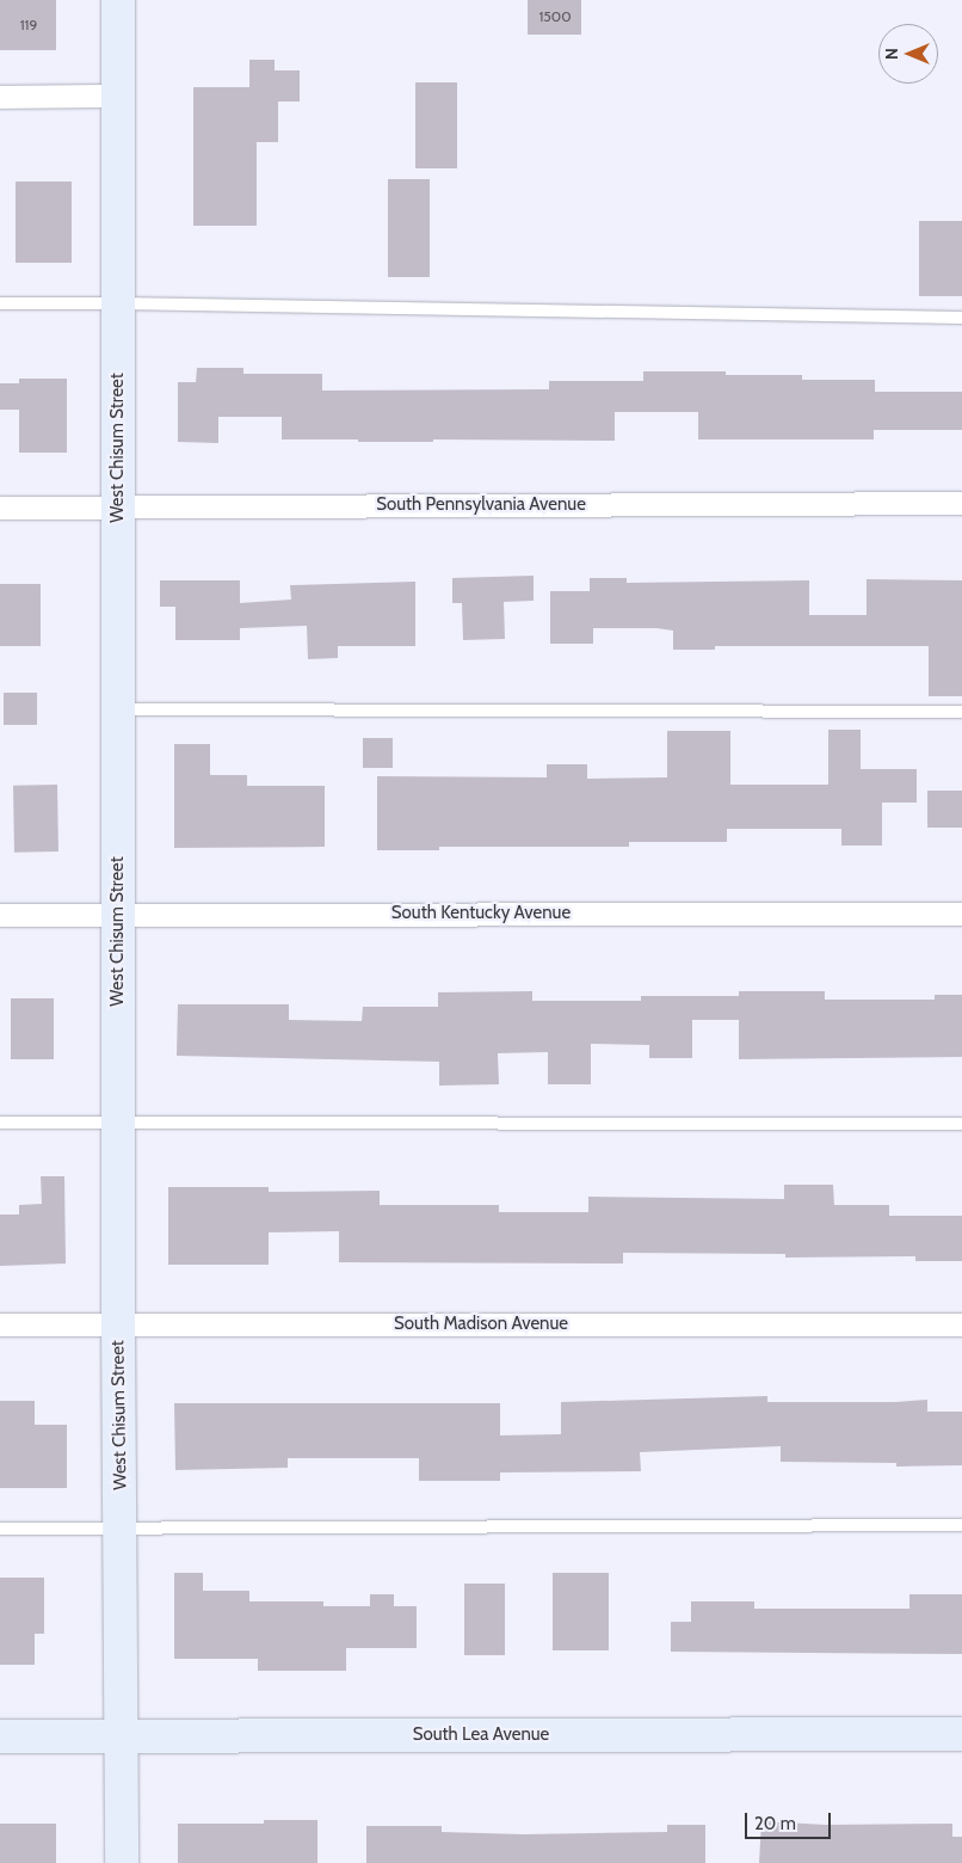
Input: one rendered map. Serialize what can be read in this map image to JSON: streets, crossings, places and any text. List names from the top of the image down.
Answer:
{
  "streets": {
    "street": [
      "West Chisum Street",
      "South Pennsylvania Avenue",
      "South Kentucky Avenue",
      "South Madison Avenue",
      "South Lea Avenue"
    ]
  },
  "crossings": [
    ["West Chisum Street", "South Pennsylvania Avenue"],
    ["West Chisum Street", "South Kentucky Avenue"],
    ["West Chisum Street", "South Madison Avenue"],
    ["West Chisum Street", "South Lea Avenue"]
  ],
  "house_numbers": ["1500", "119"],
  "scale_bar": "20 m",
  "north": "left"
}
